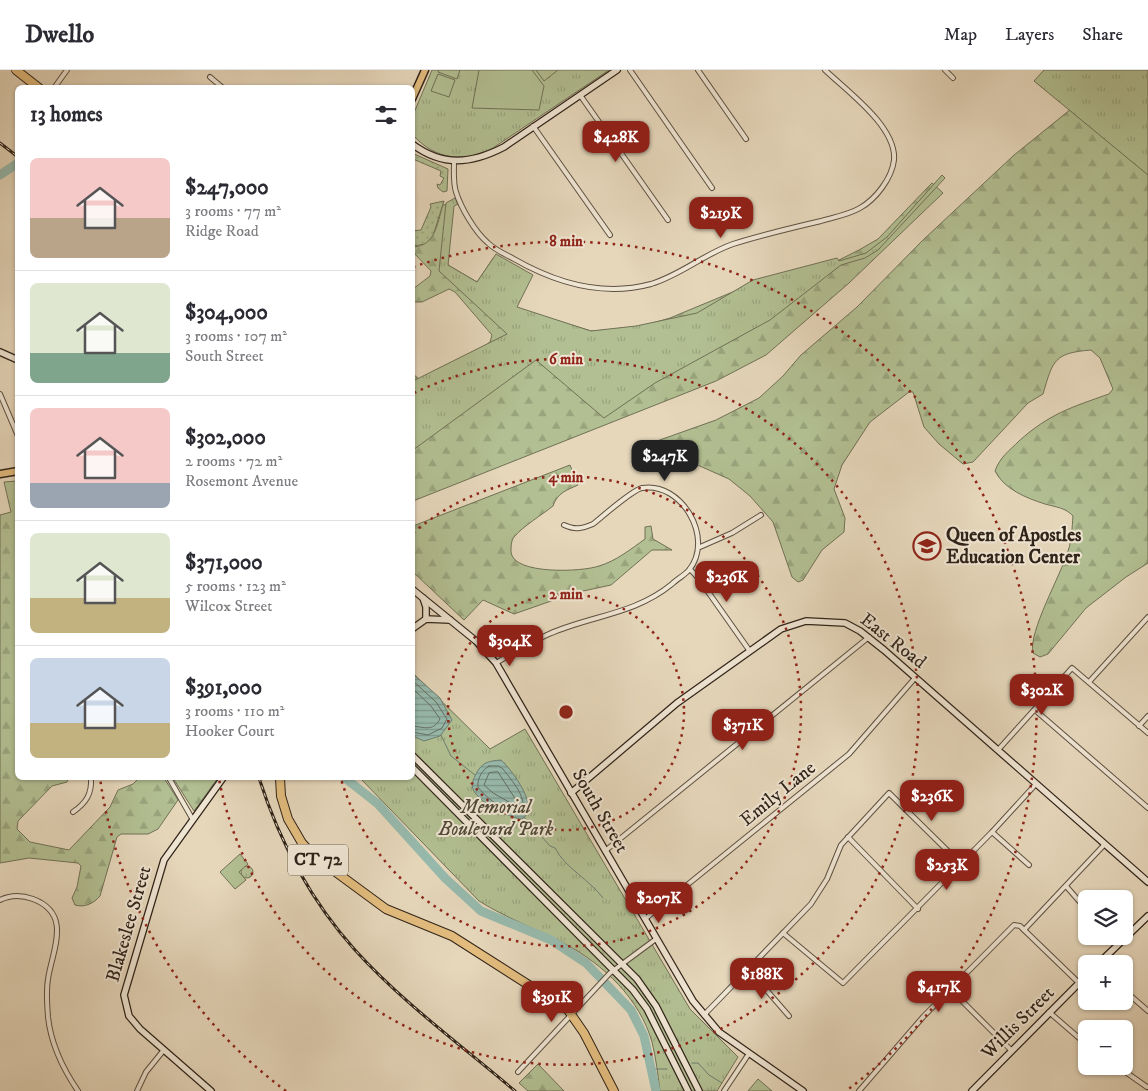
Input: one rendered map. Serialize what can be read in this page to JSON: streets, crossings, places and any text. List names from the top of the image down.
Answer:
{
  "streets": {
    "highway": ["CT 72"],
    "main road": [
      "East Road",
      "South Street",
      "Blakeslee Street",
      "Willis Street"
    ],
    "street": ["Emily Lane"]
  },
  "crossings": [
    ["East Road", "Emily Lane"],
    ["East Road", "South Street"],
    ["Emily Lane", "South Street"]
  ],
  "parks": ["Memorial Boulevard Park"],
  "places": {
    "school or university": ["Queen of Apostles Education Center"]
  },
  "page": {
    "header": "Dwello",
    "nav": ["Map", "Layers", "Share"],
    "heading": "13 homes",
    "price": [
      "$428K",
      "$219K",
      "$247K",
      "$236K",
      "$304K",
      "$302K",
      "$371K",
      "$236K",
      "$253K",
      "$207K",
      "$188K",
      "$417K",
      "$391K"
    ],
    "list": [
      {
        "name": "$247,000",
        "note": "3 rooms · 77 m² · Ridge Road"
      },
      {
        "name": "$304,000",
        "note": "3 rooms · 107 m² · South Street"
      },
      {
        "name": "$302,000",
        "note": "2 rooms · 72 m² · Rosemont Avenue"
      },
      {
        "name": "$371,000",
        "note": "5 rooms · 123 m² · Wilcox Street"
      },
      {
        "name": "$391,000",
        "note": "3 rooms · 110 m² · Hooker Court"
      }
    ],
    "map_buttons": ["+", "−"]
  },
  "rings": [
    "8 min",
    "6 min",
    "4 min",
    "2 min"
  ]
}
